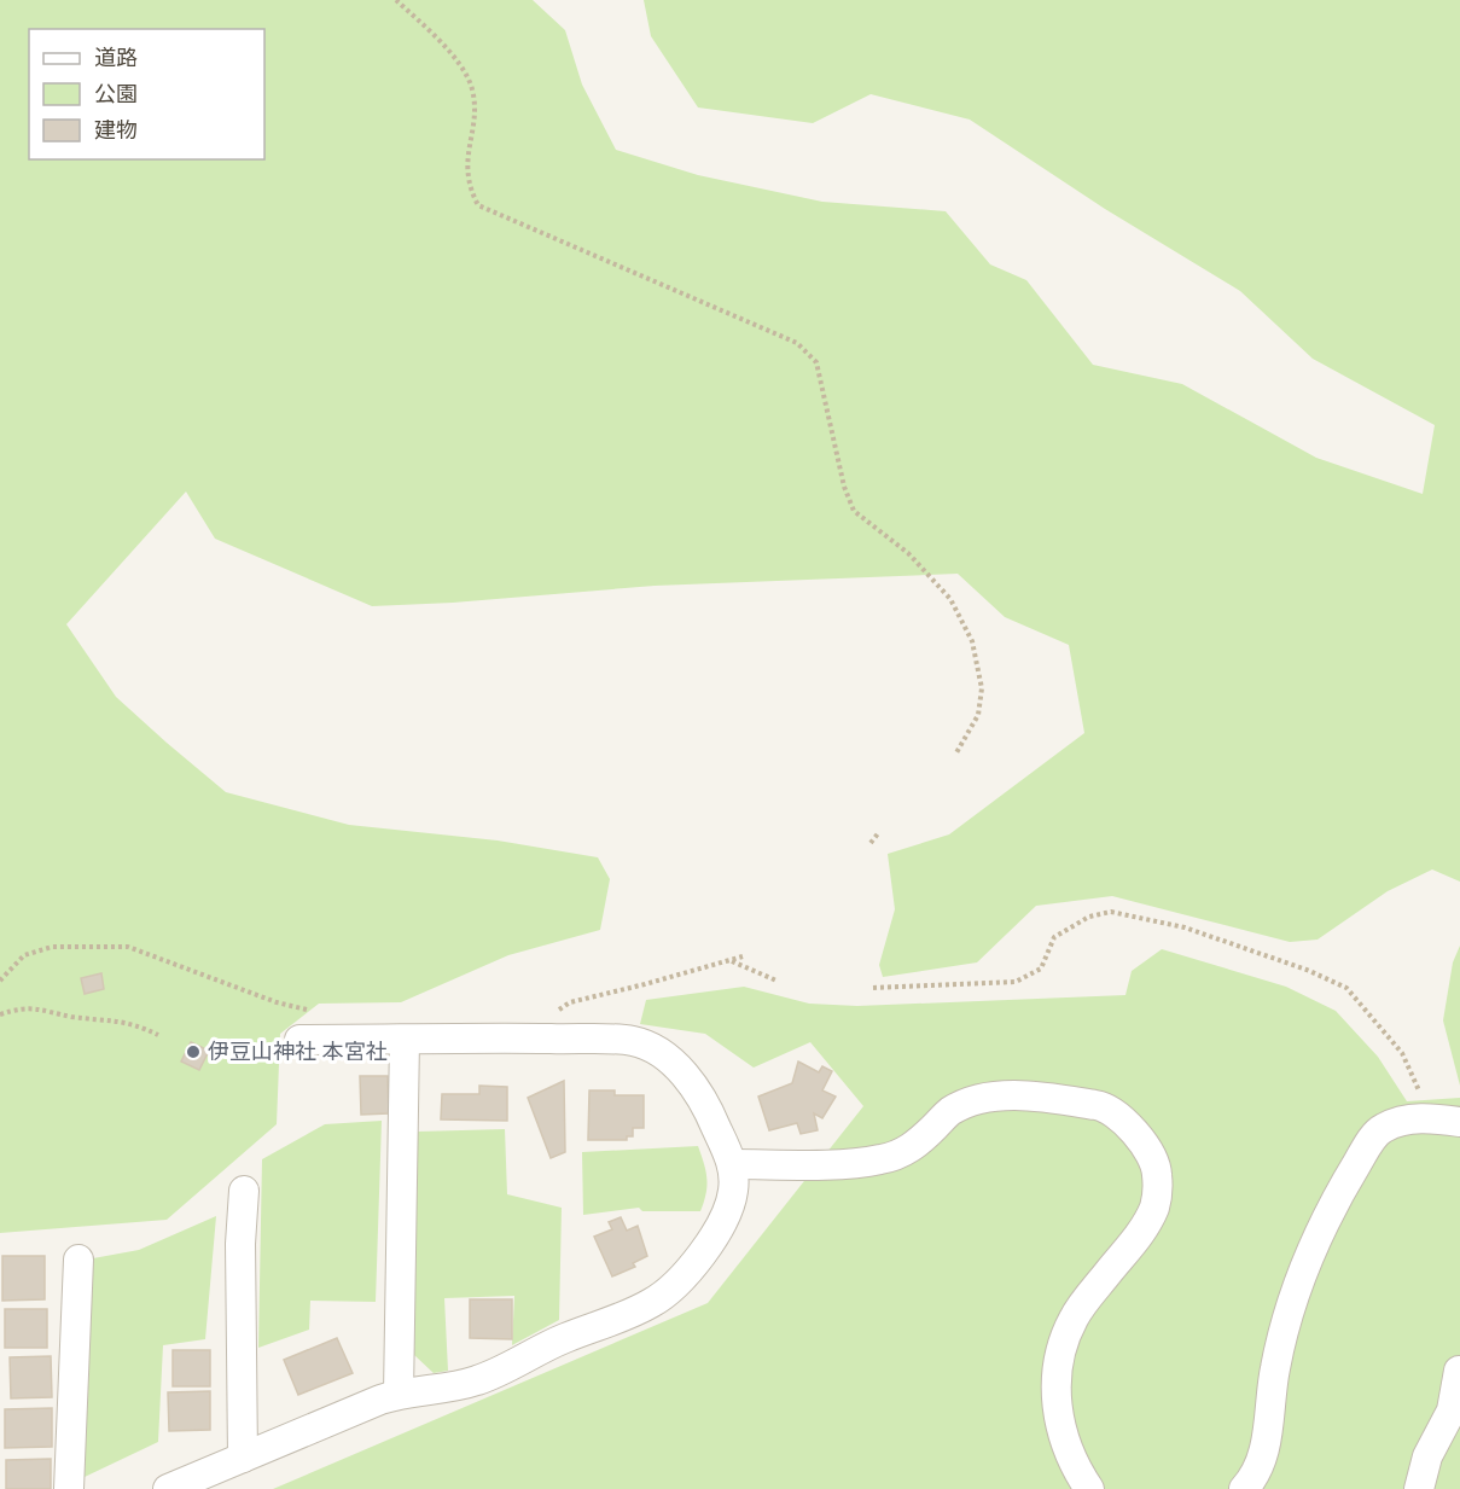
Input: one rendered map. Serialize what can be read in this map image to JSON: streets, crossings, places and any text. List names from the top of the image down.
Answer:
{
  "places": ["伊豆山神社 本宮社"],
  "legend": ["道路", "公園", "建物"]
}
